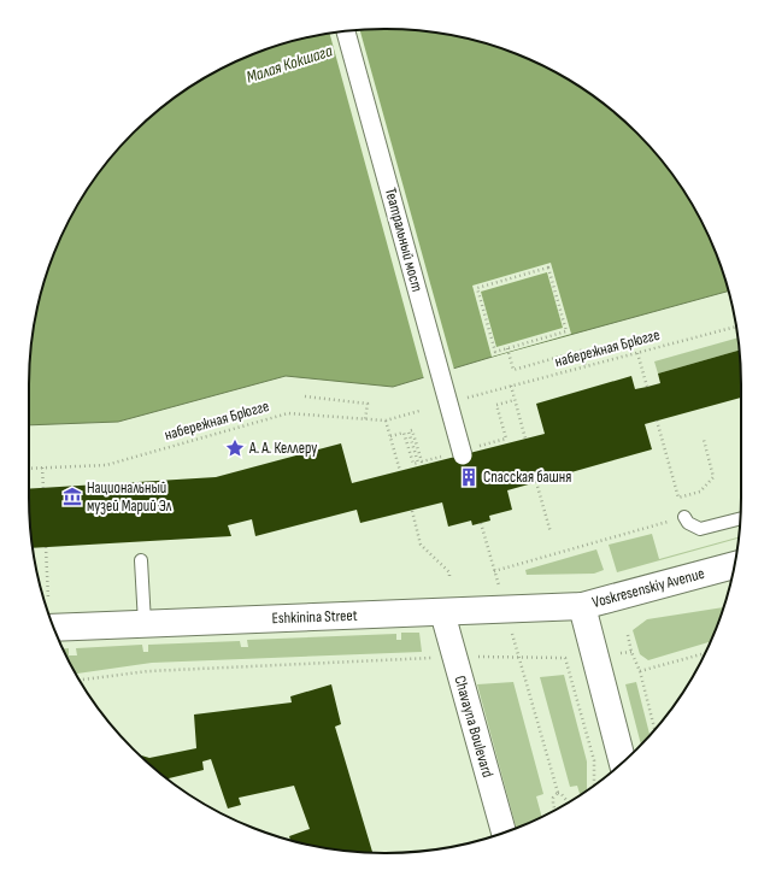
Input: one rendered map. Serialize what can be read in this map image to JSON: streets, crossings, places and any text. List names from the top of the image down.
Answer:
{
  "streets": {
    "main road": ["Voskresenskiy Avenue", "Eshkinina Street"],
    "street": ["Театральный мост", "Chavayna Boulevard"],
    "path": ["набережная Брюгге"]
  },
  "crossings": [
    ["Voskresenskiy Avenue", "Eshkinina Street"],
    ["Eshkinina Street", "Chavayna Boulevard"]
  ],
  "water": ["Малая Кокшага"],
  "places": {
    "place": ["А. А. Келлеру"],
    "building": ["Спасская башня"],
    "museum": ["Национальный музей Марий Эл"]
  }
}
